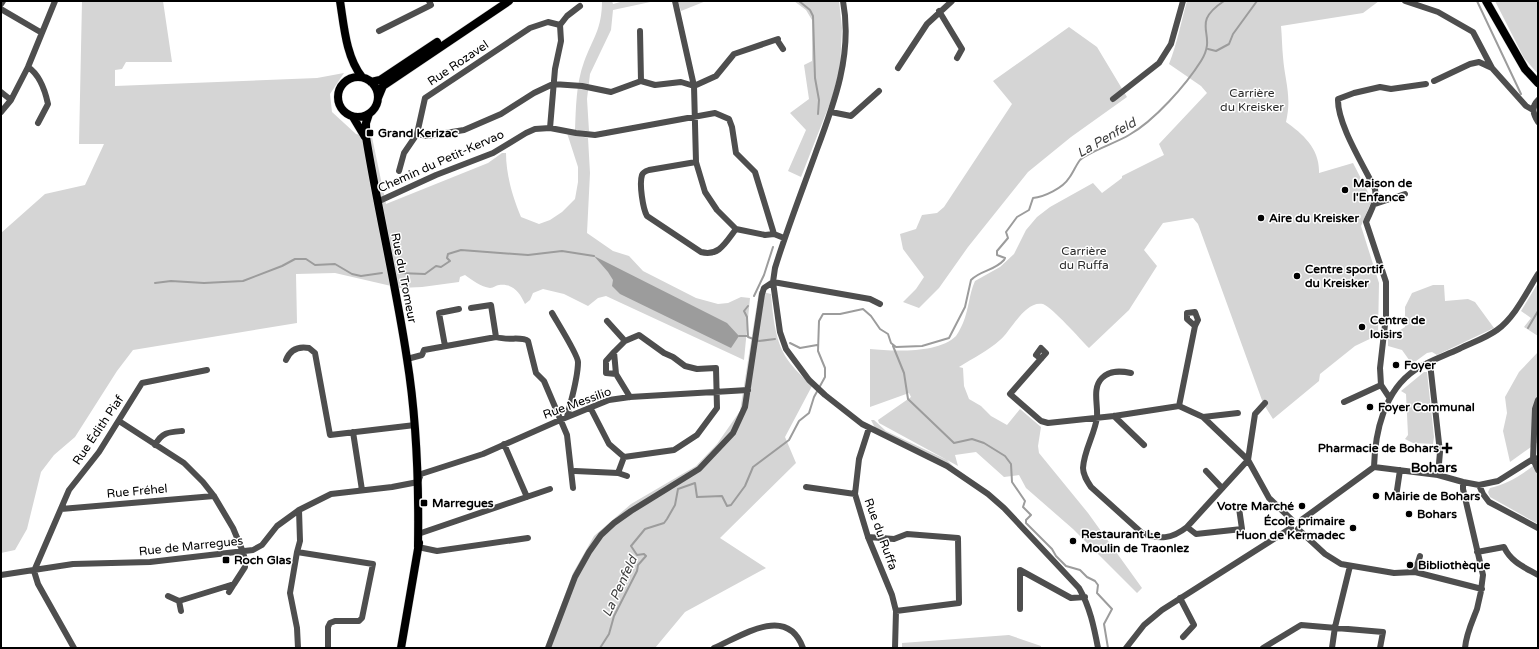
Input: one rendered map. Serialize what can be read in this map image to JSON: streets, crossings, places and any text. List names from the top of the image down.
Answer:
{
  "streets": {
    "main road": ["Rue du Tromeur"],
    "street": [
      "Rue Rozavel",
      "Chemin du Petit-Kervao",
      "Rue Messilio",
      "Rue Édith Piaf",
      "Rue Fréhel",
      "Rue du Ruffa",
      "Rue de Marregues"
    ]
  },
  "crossings": [
    ["Chemin du Petit-Kervao", "Rue du Tromeur"],
    ["Rue du Tromeur", "Rue Messilio"],
    ["Rue du Tromeur", "Rue de Marregues"],
    ["Rue Messilio", "Rue de Marregues"],
    ["Rue Édith Piaf", "Rue Fréhel"],
    ["Rue Édith Piaf", "Rue de Marregues"]
  ],
  "districts": ["Bohars"],
  "water": ["La Penfeld"],
  "parks": ["Carrière du Kreisker", "Carrière du Ruffa"],
  "places": {
    "transit": ["Grand Kerizac", "Marregues", "Roch Glas"],
    "other": [
      "Maison de l'Enfance",
      "Aire du Kreisker",
      "Centre sportif du Kreisker",
      "Centre de loisirs",
      "Foyer",
      "Foyer Communal",
      "Mairie de Bohars",
      "Votre Marché",
      "Bohars",
      "École primaire Huon de Kermadec",
      "Restaurant Le Moulin de Traonlez",
      "Bibliothèque"
    ],
    "health": ["Pharmacie de Bohars"]
  }
}
